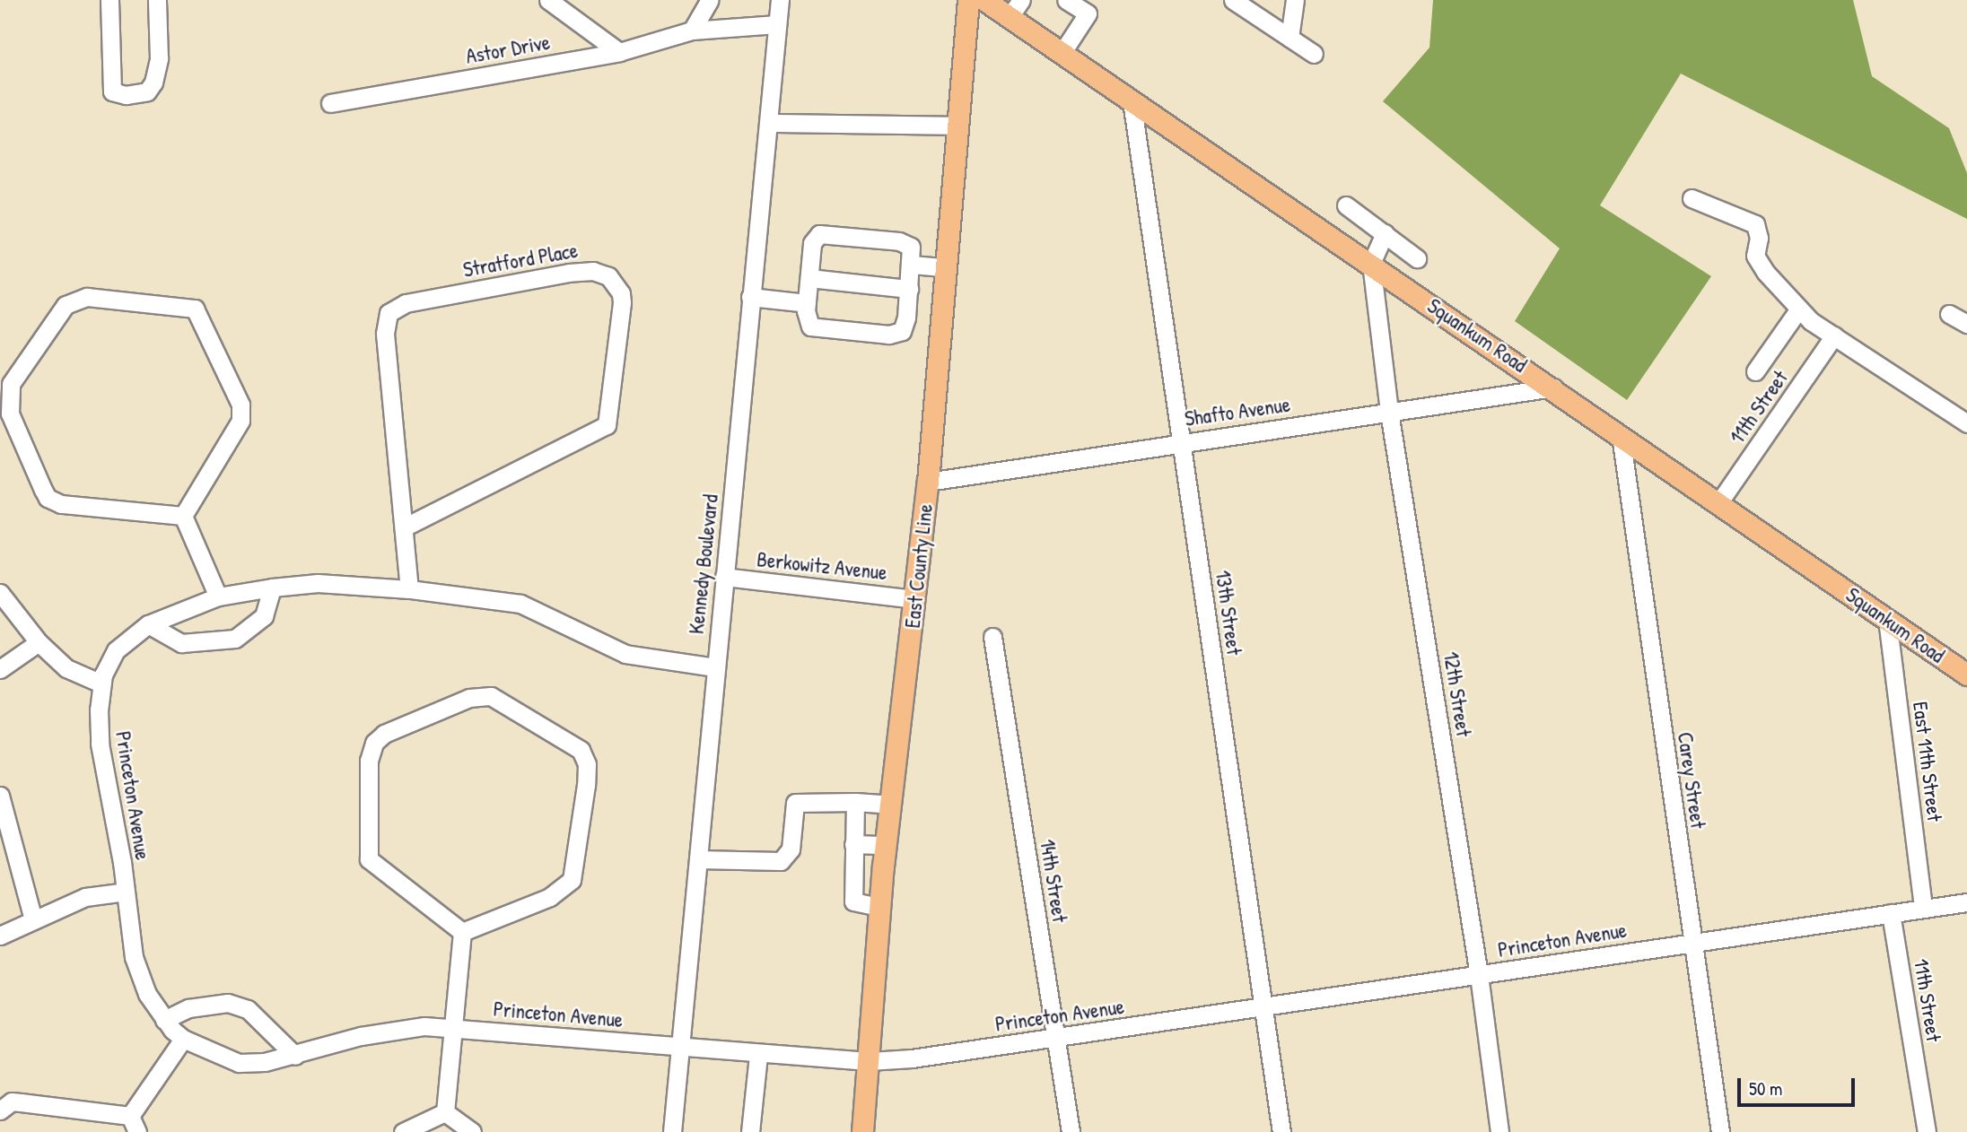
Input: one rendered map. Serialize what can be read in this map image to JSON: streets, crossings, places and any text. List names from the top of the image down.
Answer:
{
  "streets": {
    "main road": ["Squankum Road", "East County Line"],
    "street": [
      "Astor Drive",
      "Stratford Place",
      "11th Street",
      "Shafto Avenue",
      "Kennedy Boulevard",
      "Berkowitz Avenue",
      "13th Street",
      "12th Street",
      "East 11th Street",
      "Carey Street",
      "Princeton Avenue",
      "14th Street"
    ]
  },
  "crossings": [
    ["Astor Drive", "Kennedy Boulevard"],
    ["Stratford Place", "Princeton Avenue"],
    ["Squankum Road", "11th Street"],
    ["Squankum Road", "Shafto Avenue"],
    ["Squankum Road", "13th Street"],
    ["Squankum Road", "12th Street"],
    ["Squankum Road", "East 11th Street"],
    ["Squankum Road", "Carey Street"],
    ["11th Street", "Princeton Avenue"],
    ["Shafto Avenue", "East County Line"],
    ["Shafto Avenue", "13th Street"],
    ["Shafto Avenue", "12th Street"],
    ["Kennedy Boulevard", "Berkowitz Avenue"],
    ["Kennedy Boulevard", "Princeton Avenue"],
    ["Berkowitz Avenue", "East County Line"],
    ["East County Line", "Princeton Avenue"],
    ["13th Street", "Princeton Avenue"],
    ["12th Street", "Princeton Avenue"],
    ["East 11th Street", "Princeton Avenue"],
    ["Carey Street", "Princeton Avenue"],
    ["Princeton Avenue", "14th Street"]
  ],
  "scale_bar": "50 m"
}
